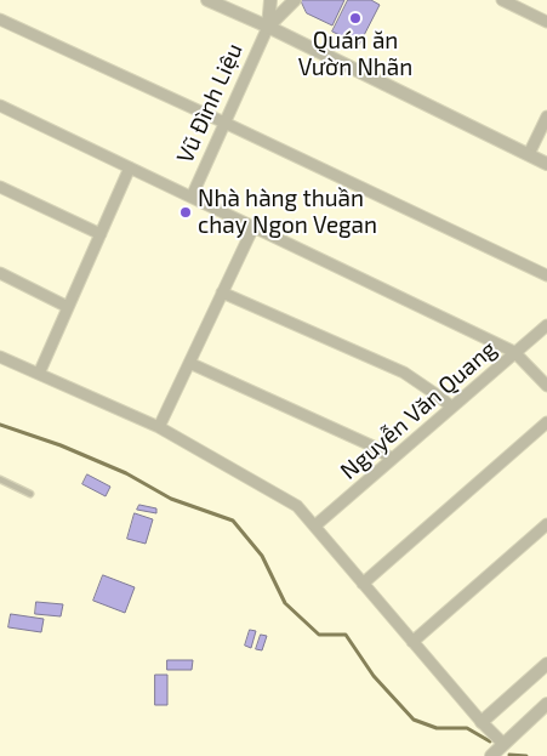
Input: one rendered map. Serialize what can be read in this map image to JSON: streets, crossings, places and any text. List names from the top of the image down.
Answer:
{
  "streets": {
    "street": ["Vũ Đình Liệu", "Nguyễn Văn Quang"]
  },
  "places": ["Quán ăn Vườn Nhãn", "Nhà hàng thuần chay Ngon Vegan"]
}
